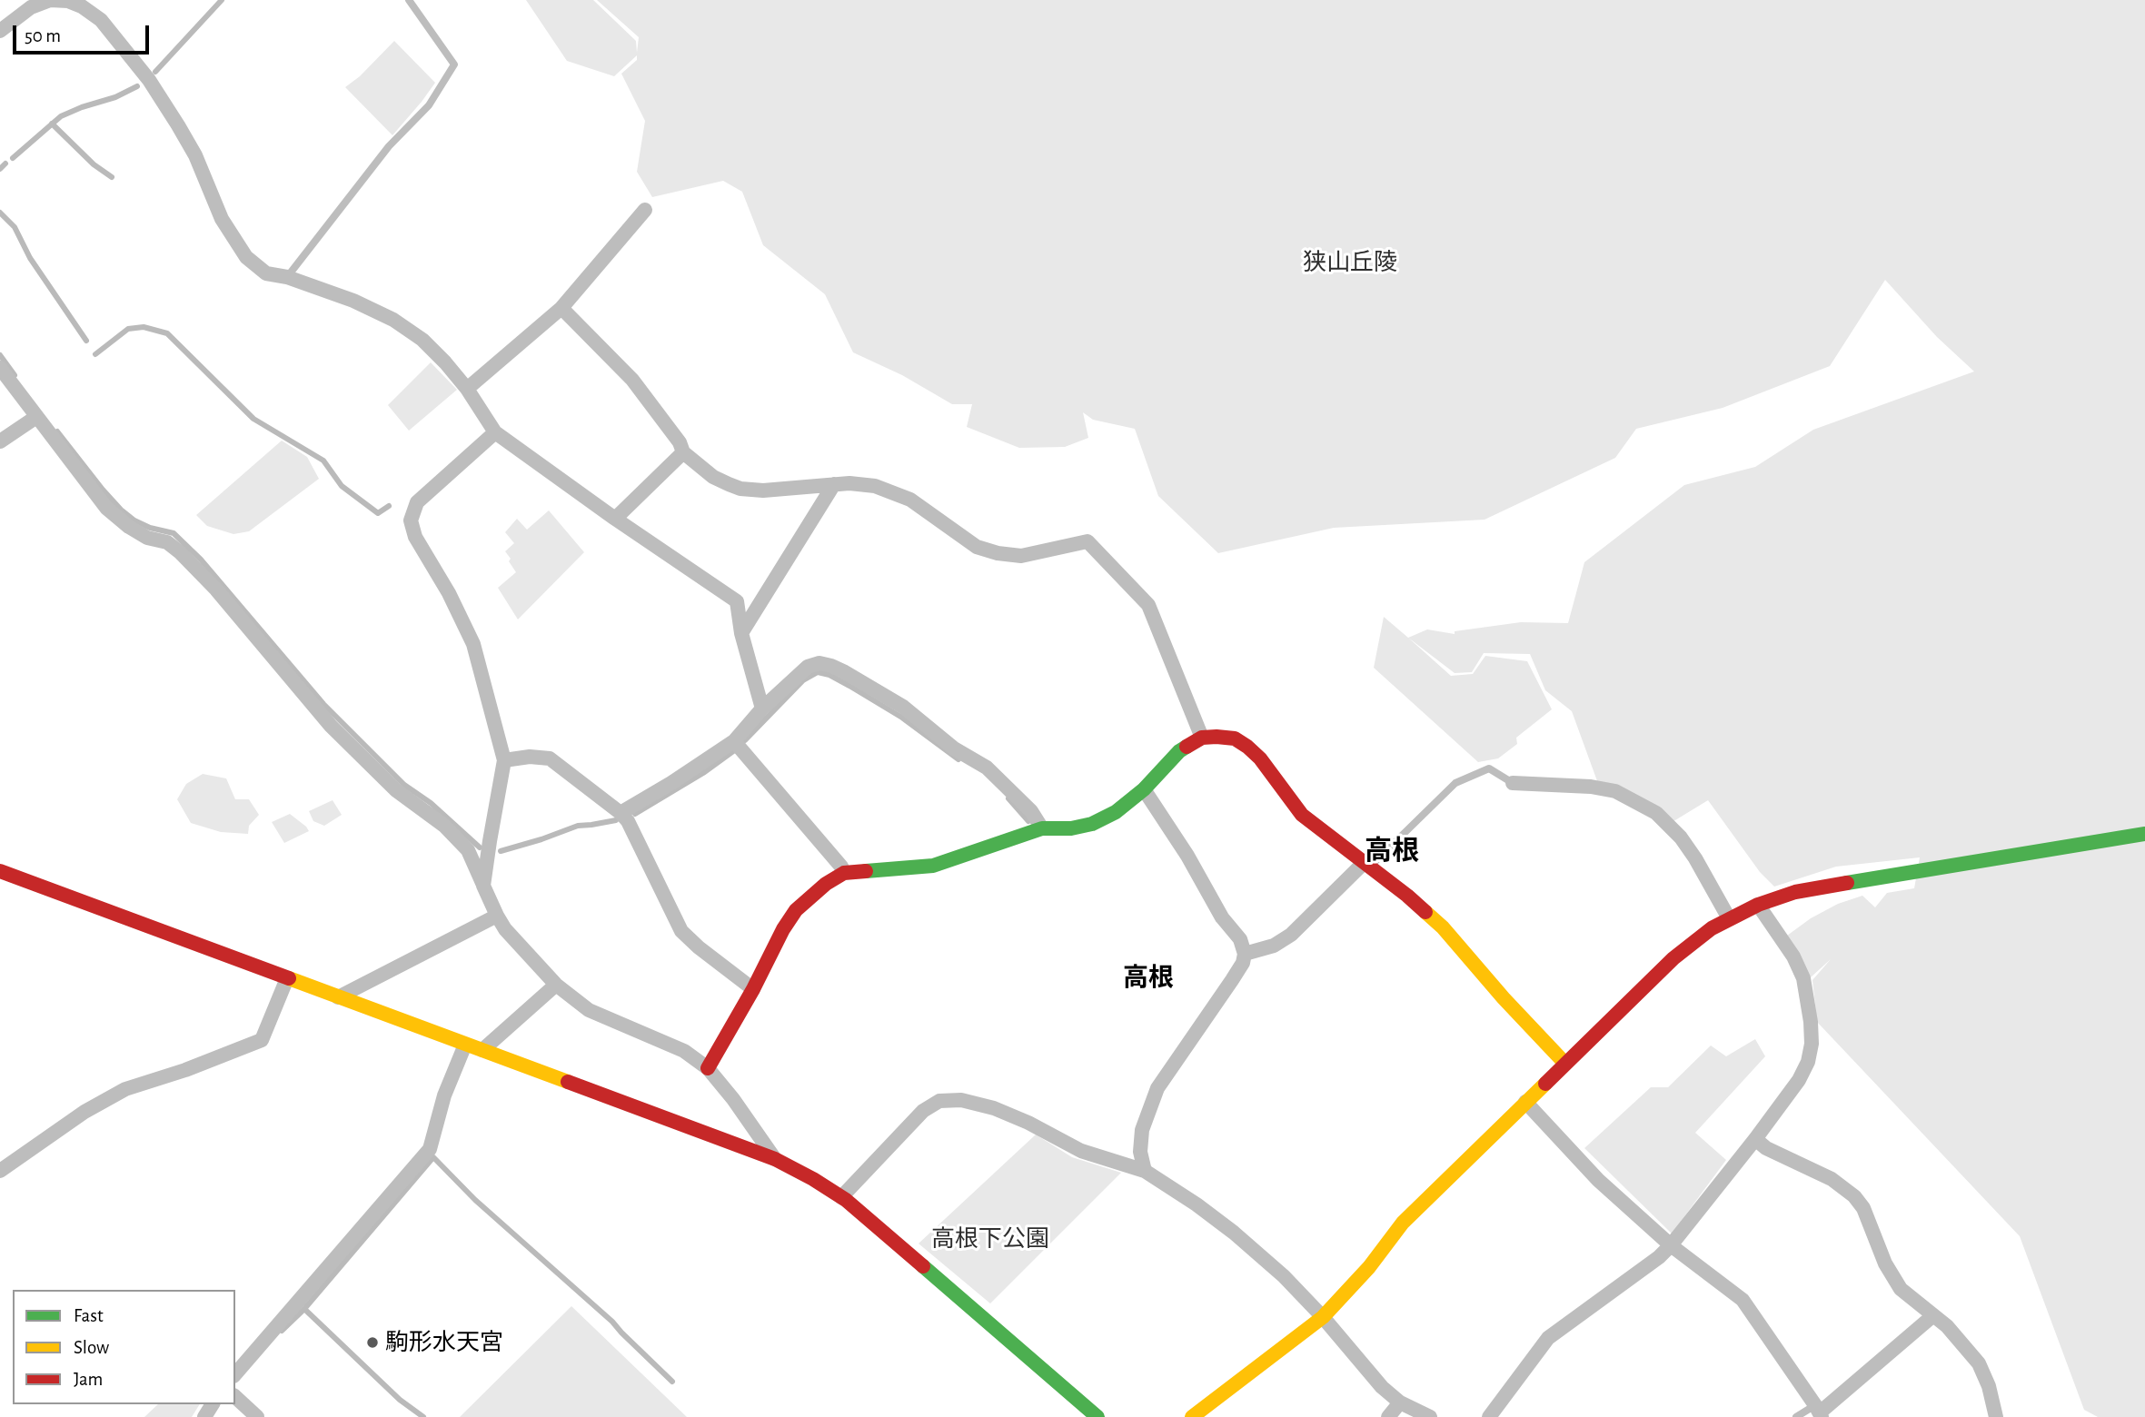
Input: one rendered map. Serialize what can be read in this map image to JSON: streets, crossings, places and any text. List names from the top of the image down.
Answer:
{
  "districts": ["高根", "高根"],
  "parks": ["狭山丘陵", "高根下公園"],
  "places": ["駒形水天宮"],
  "legend": ["Fast", "Slow", "Jam"],
  "scale_bar": "50 m"
}
